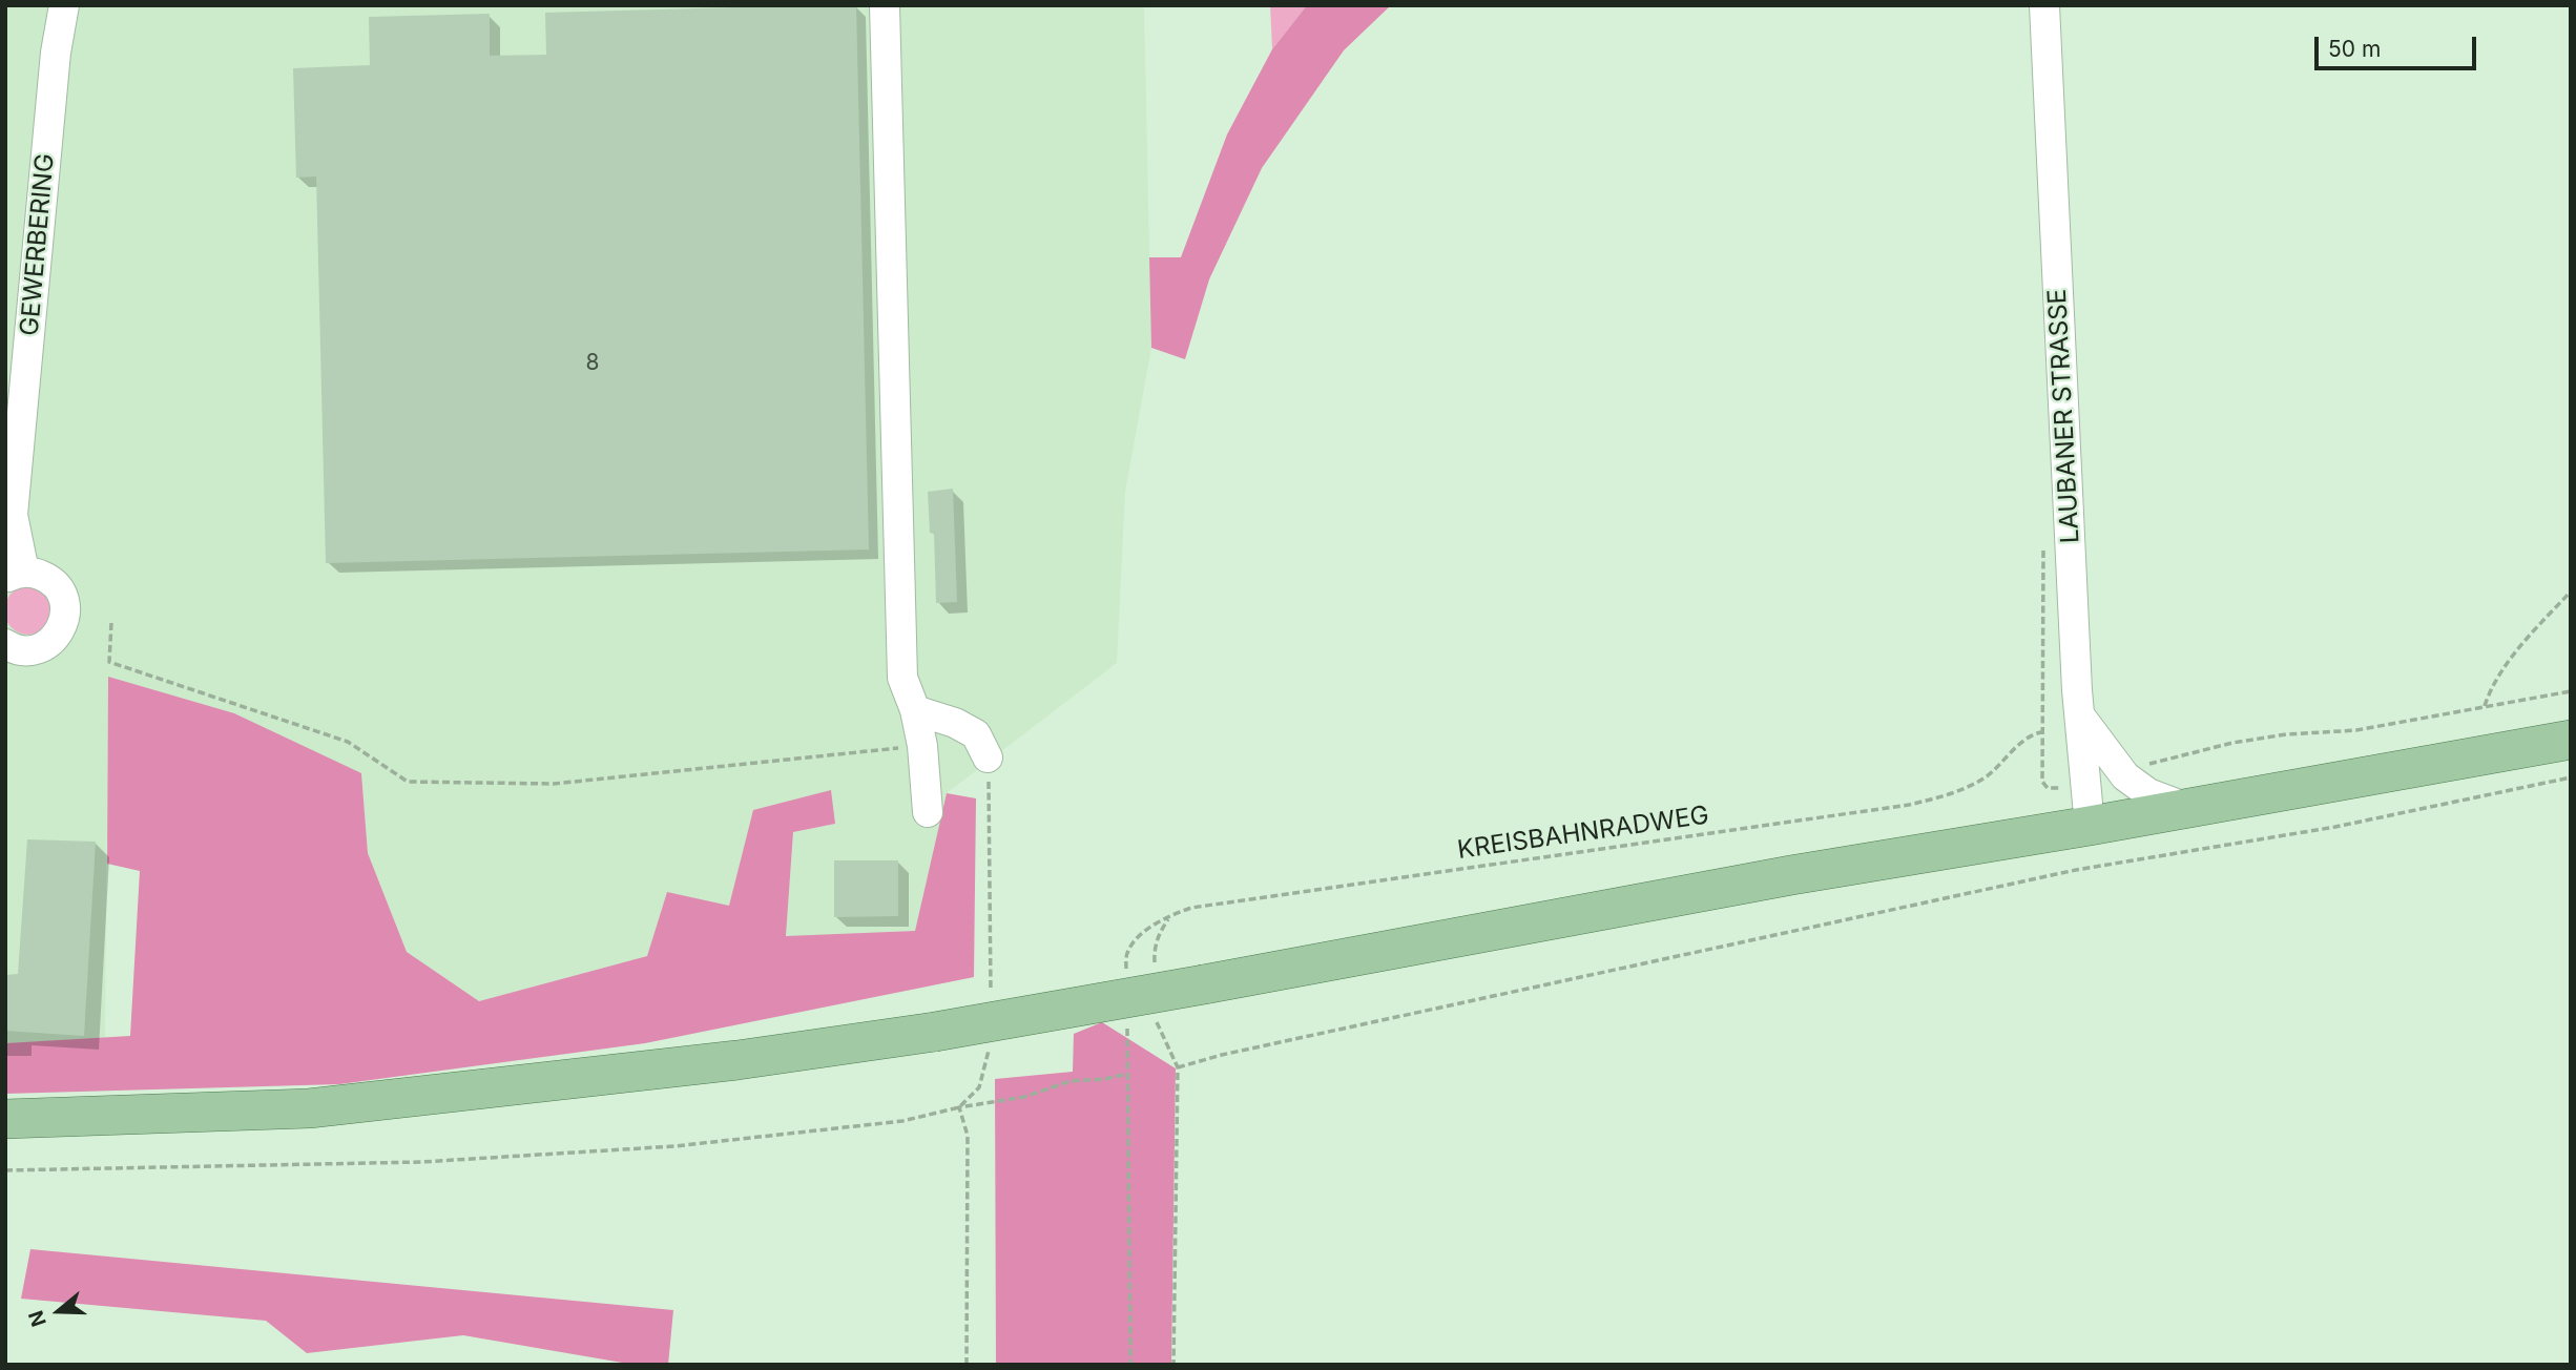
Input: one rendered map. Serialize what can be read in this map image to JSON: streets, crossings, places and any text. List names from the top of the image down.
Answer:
{
  "streets": {
    "street": ["GEWERBERING", "LAUBANER STRASSE"],
    "path": ["KREISBAHNRADWEG"]
  },
  "crossings": [
    ["LAUBANER STRASSE", "KREISBAHNRADWEG"]
  ],
  "house_numbers": ["8"],
  "scale_bar": "50 m",
  "north": "left"
}
